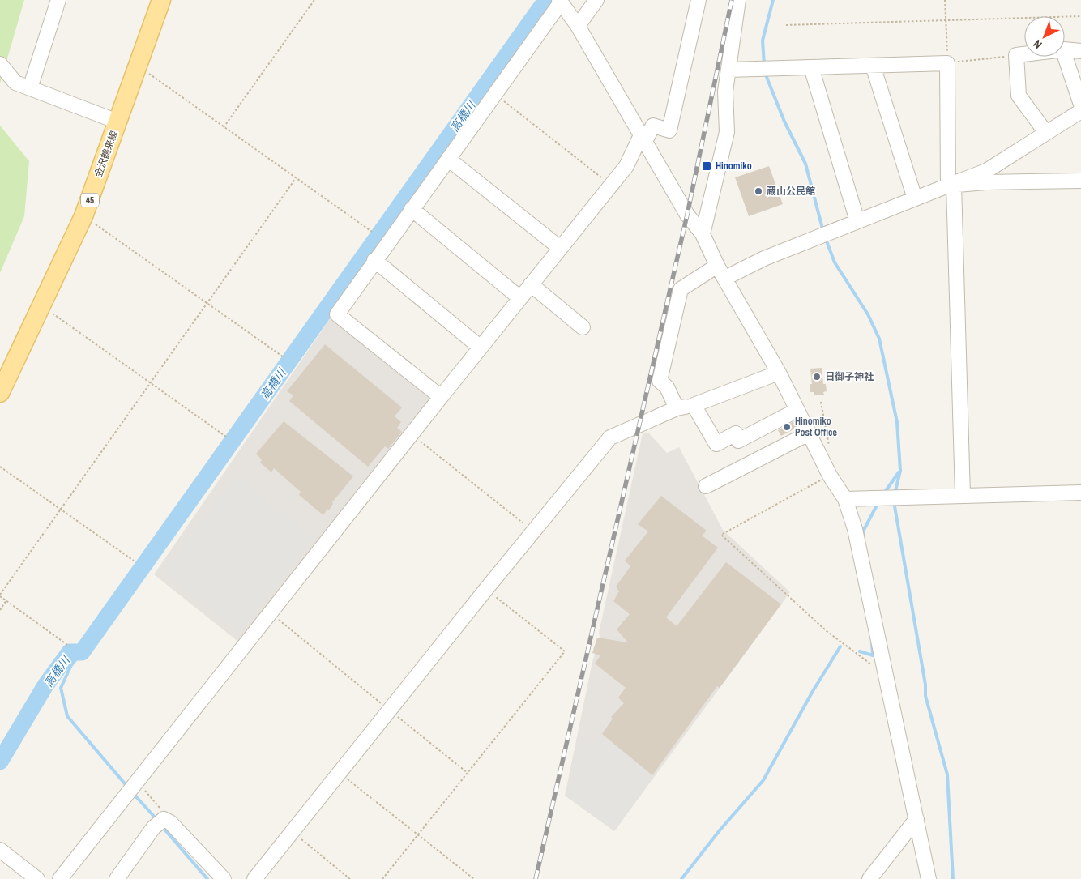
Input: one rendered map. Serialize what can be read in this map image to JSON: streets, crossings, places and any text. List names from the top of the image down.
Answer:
{
  "streets": {
    "main road": ["金沢鶴来線", "45"]
  },
  "water": ["高橋川"],
  "places": {
    "transit": ["Hinomiko"],
    "other": ["蔵山公民館", "日御子神社", "Hinomiko Post Office"]
  },
  "north": "bottom left"
}
